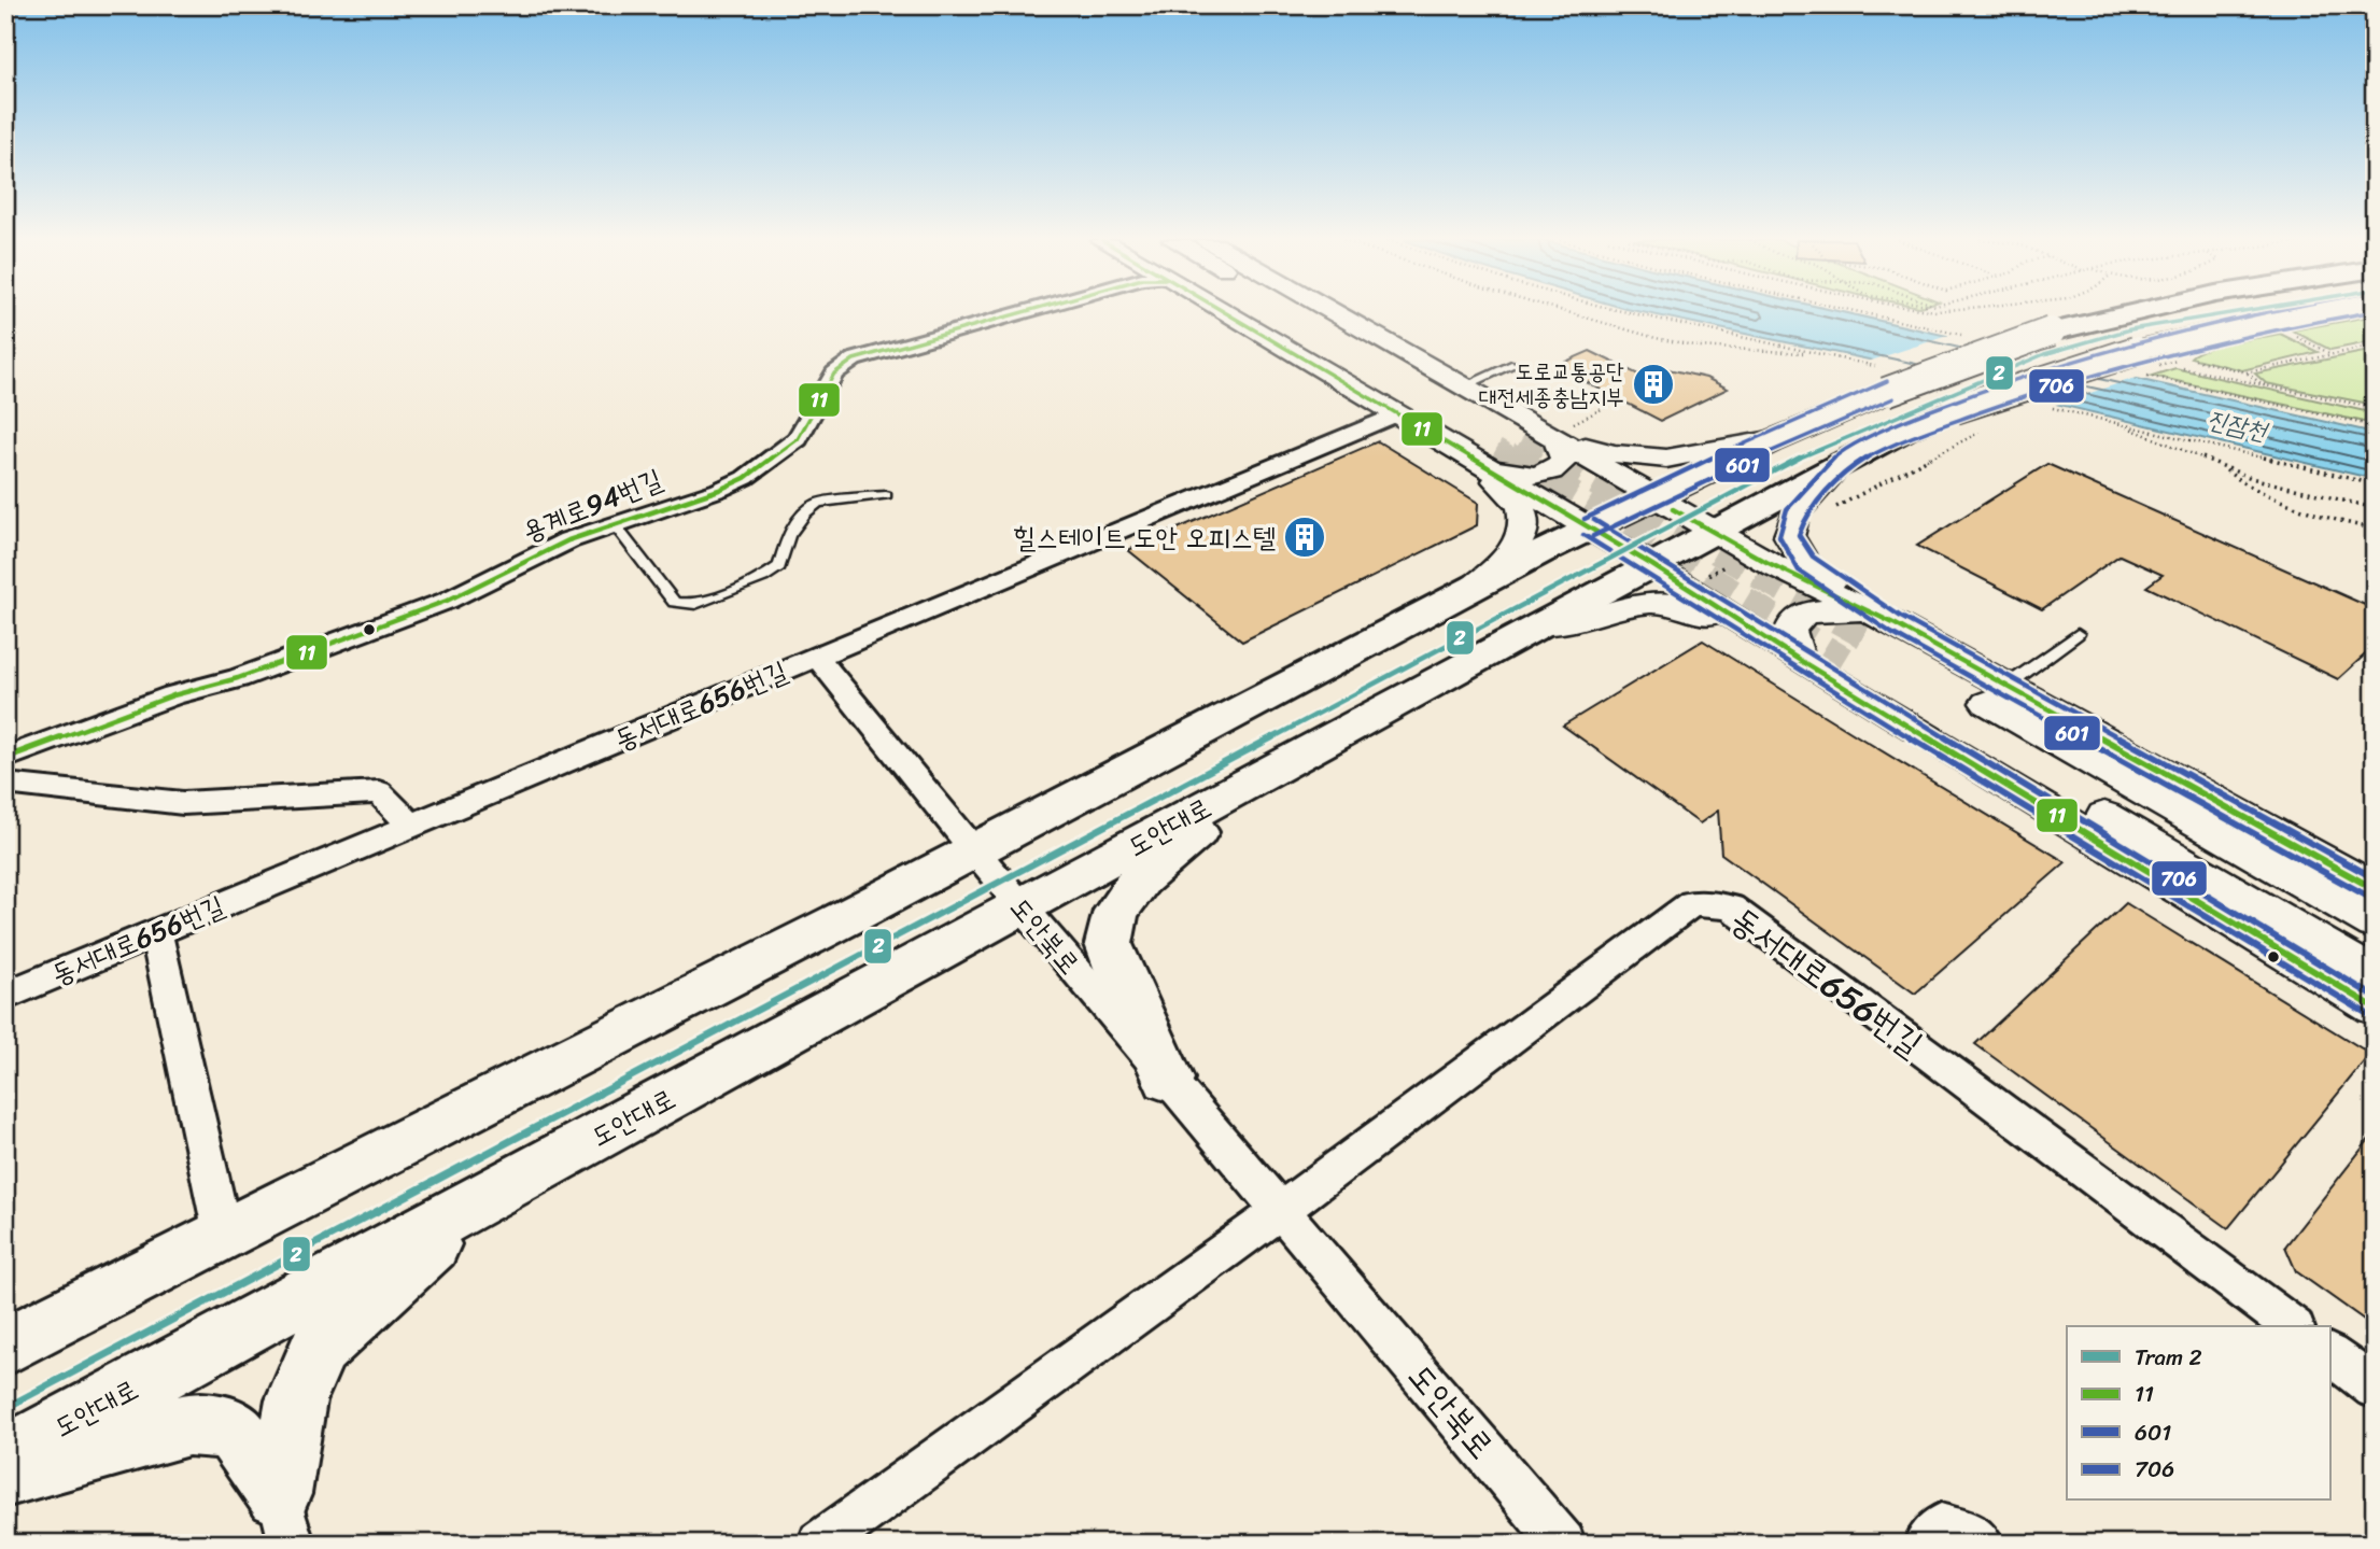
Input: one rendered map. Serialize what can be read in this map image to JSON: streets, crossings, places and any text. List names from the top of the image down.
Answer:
{
  "streets": {
    "main road": ["도안대로"],
    "street": ["용계로94번길", "동서대로656번길", "도안북로"]
  },
  "crossings": [
    ["동서대로656번길", "도안북로"],
    ["도안대로", "도안북로"]
  ],
  "water": ["진잠천"],
  "places": {
    "building": ["도로교통공단 대전세종충남지부", "힐스테이트 도안 오피스텔"]
  },
  "lines": [
    "tram line 2",
    "transit line 11",
    "transit line 601",
    "transit line 706"
  ],
  "legend": [
    "Tram 2",
    "11",
    "601",
    "706"
  ]
}
